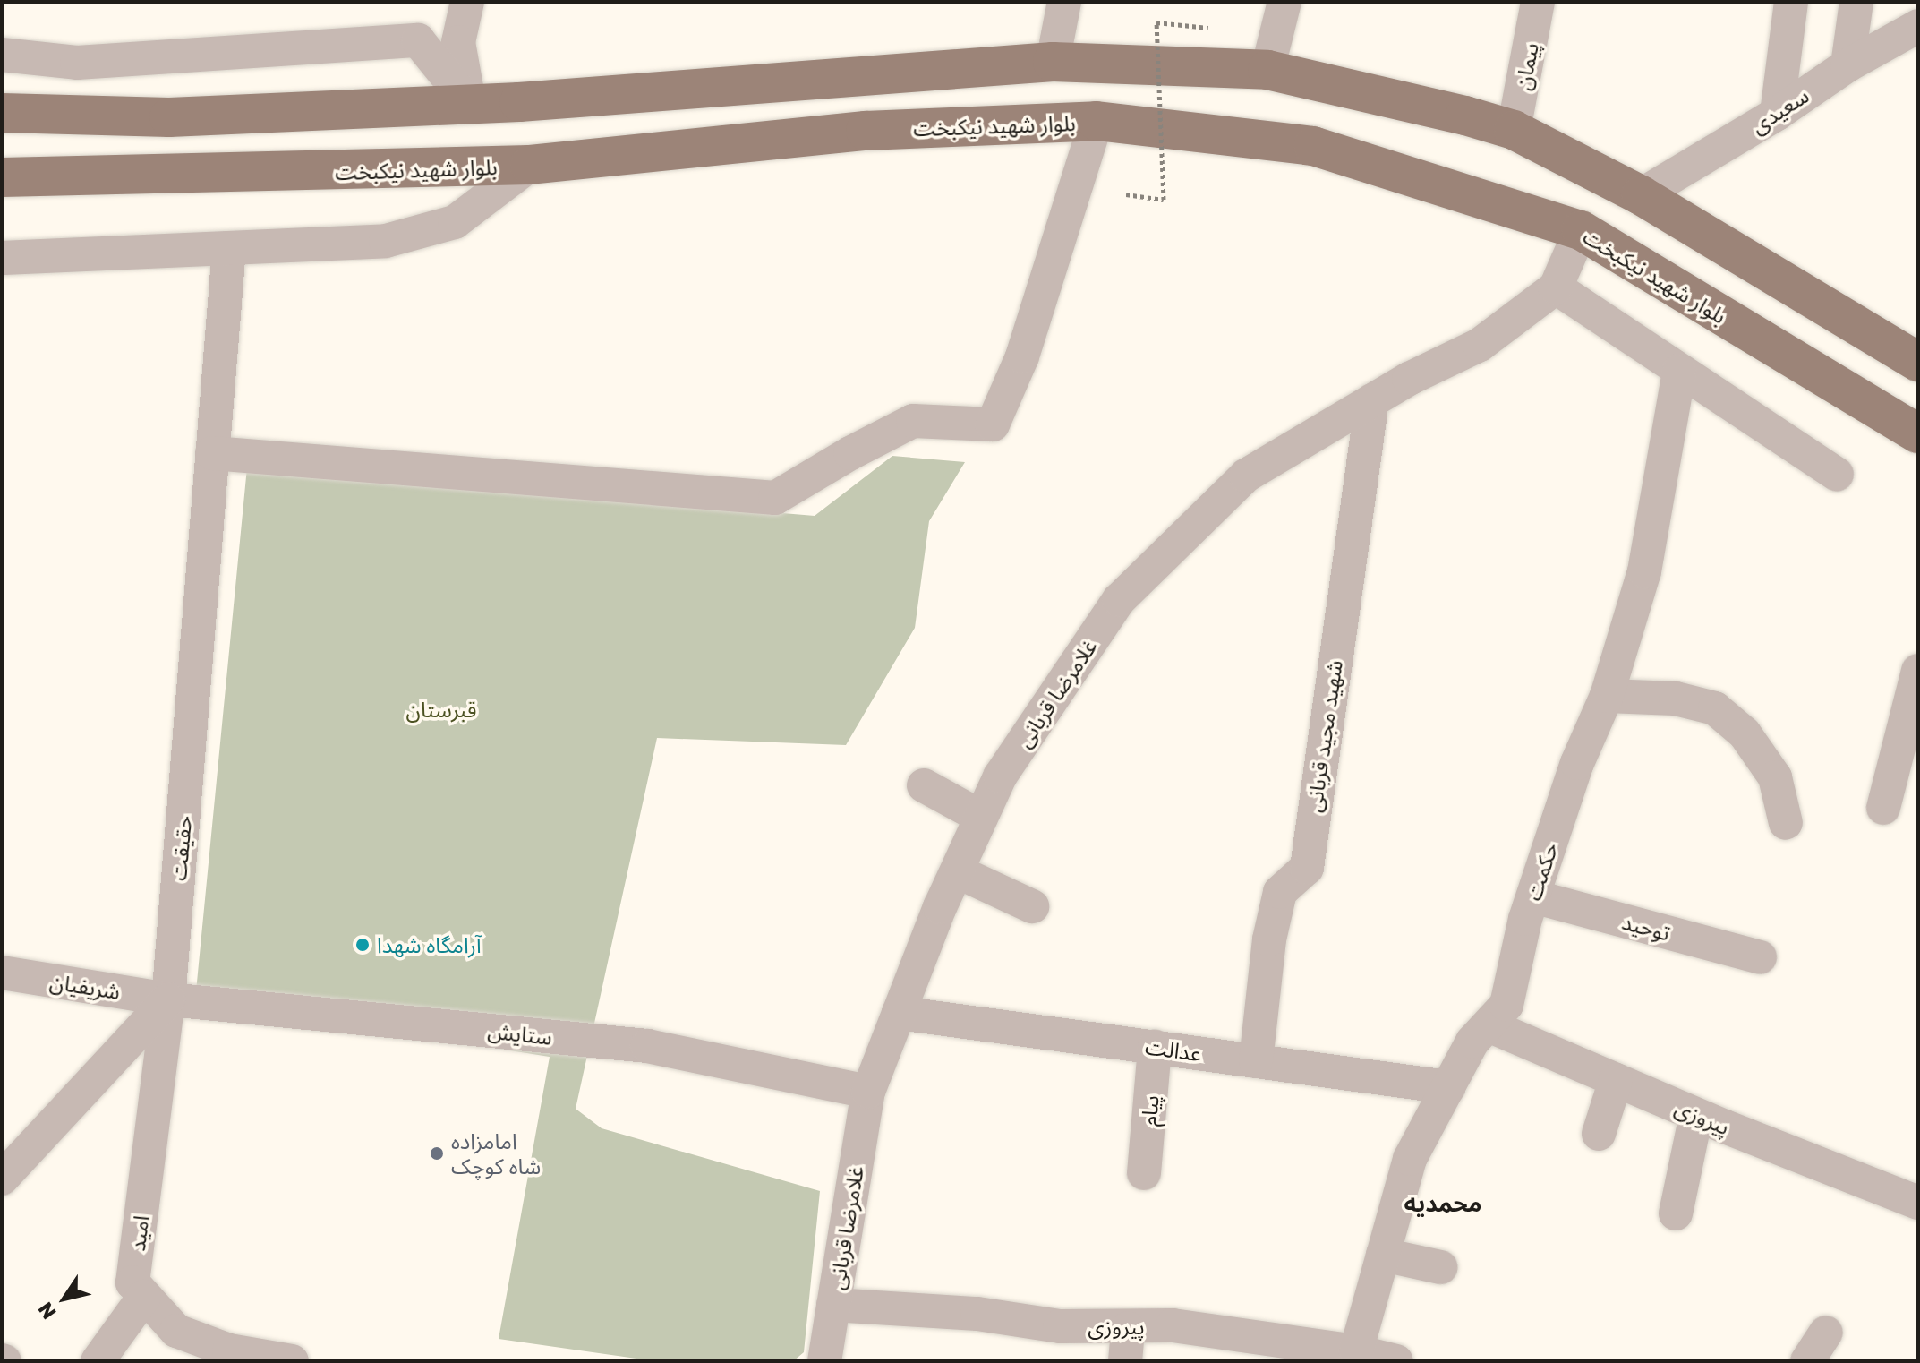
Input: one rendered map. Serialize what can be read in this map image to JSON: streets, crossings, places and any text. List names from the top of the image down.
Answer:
{
  "streets": {
    "main road": ["بلوار شهید نیکبخت"],
    "street": [
      "پیمان",
      "سعیدی",
      "غلامرضا قربانی",
      "شهید مجید قربانی",
      "حقیقت",
      "حکمت",
      "توحید",
      "شریفیان",
      "ستایش",
      "عدالت",
      "پیام",
      "پیروزی",
      "امید"
    ]
  },
  "crossings": [
    ["بلوار شهید نیکبخت", "غلامرضا قربانی"],
    ["غلامرضا قربانی", "شهید مجید قربانی"],
    ["غلامرضا قربانی", "ستایش"],
    ["غلامرضا قربانی", "عدالت"],
    ["غلامرضا قربانی", "پیروزی"],
    ["شهید مجید قربانی", "عدالت"],
    ["حقیقت", "شریفیان"],
    ["حقیقت", "ستایش"],
    ["حقیقت", "امید"],
    ["حکمت", "توحید"],
    ["حکمت", "عدالت"],
    ["حکمت", "پیروزی"],
    ["شریفیان", "ستایش"],
    ["شریفیان", "امید"],
    ["ستایش", "امید"],
    ["عدالت", "پیام"]
  ],
  "districts": ["محمدیه"],
  "parks": ["قبرستان"],
  "places": ["آرامگاه شهدا", "امامزاده شاه کوچک"],
  "north": "bottom left"
}
